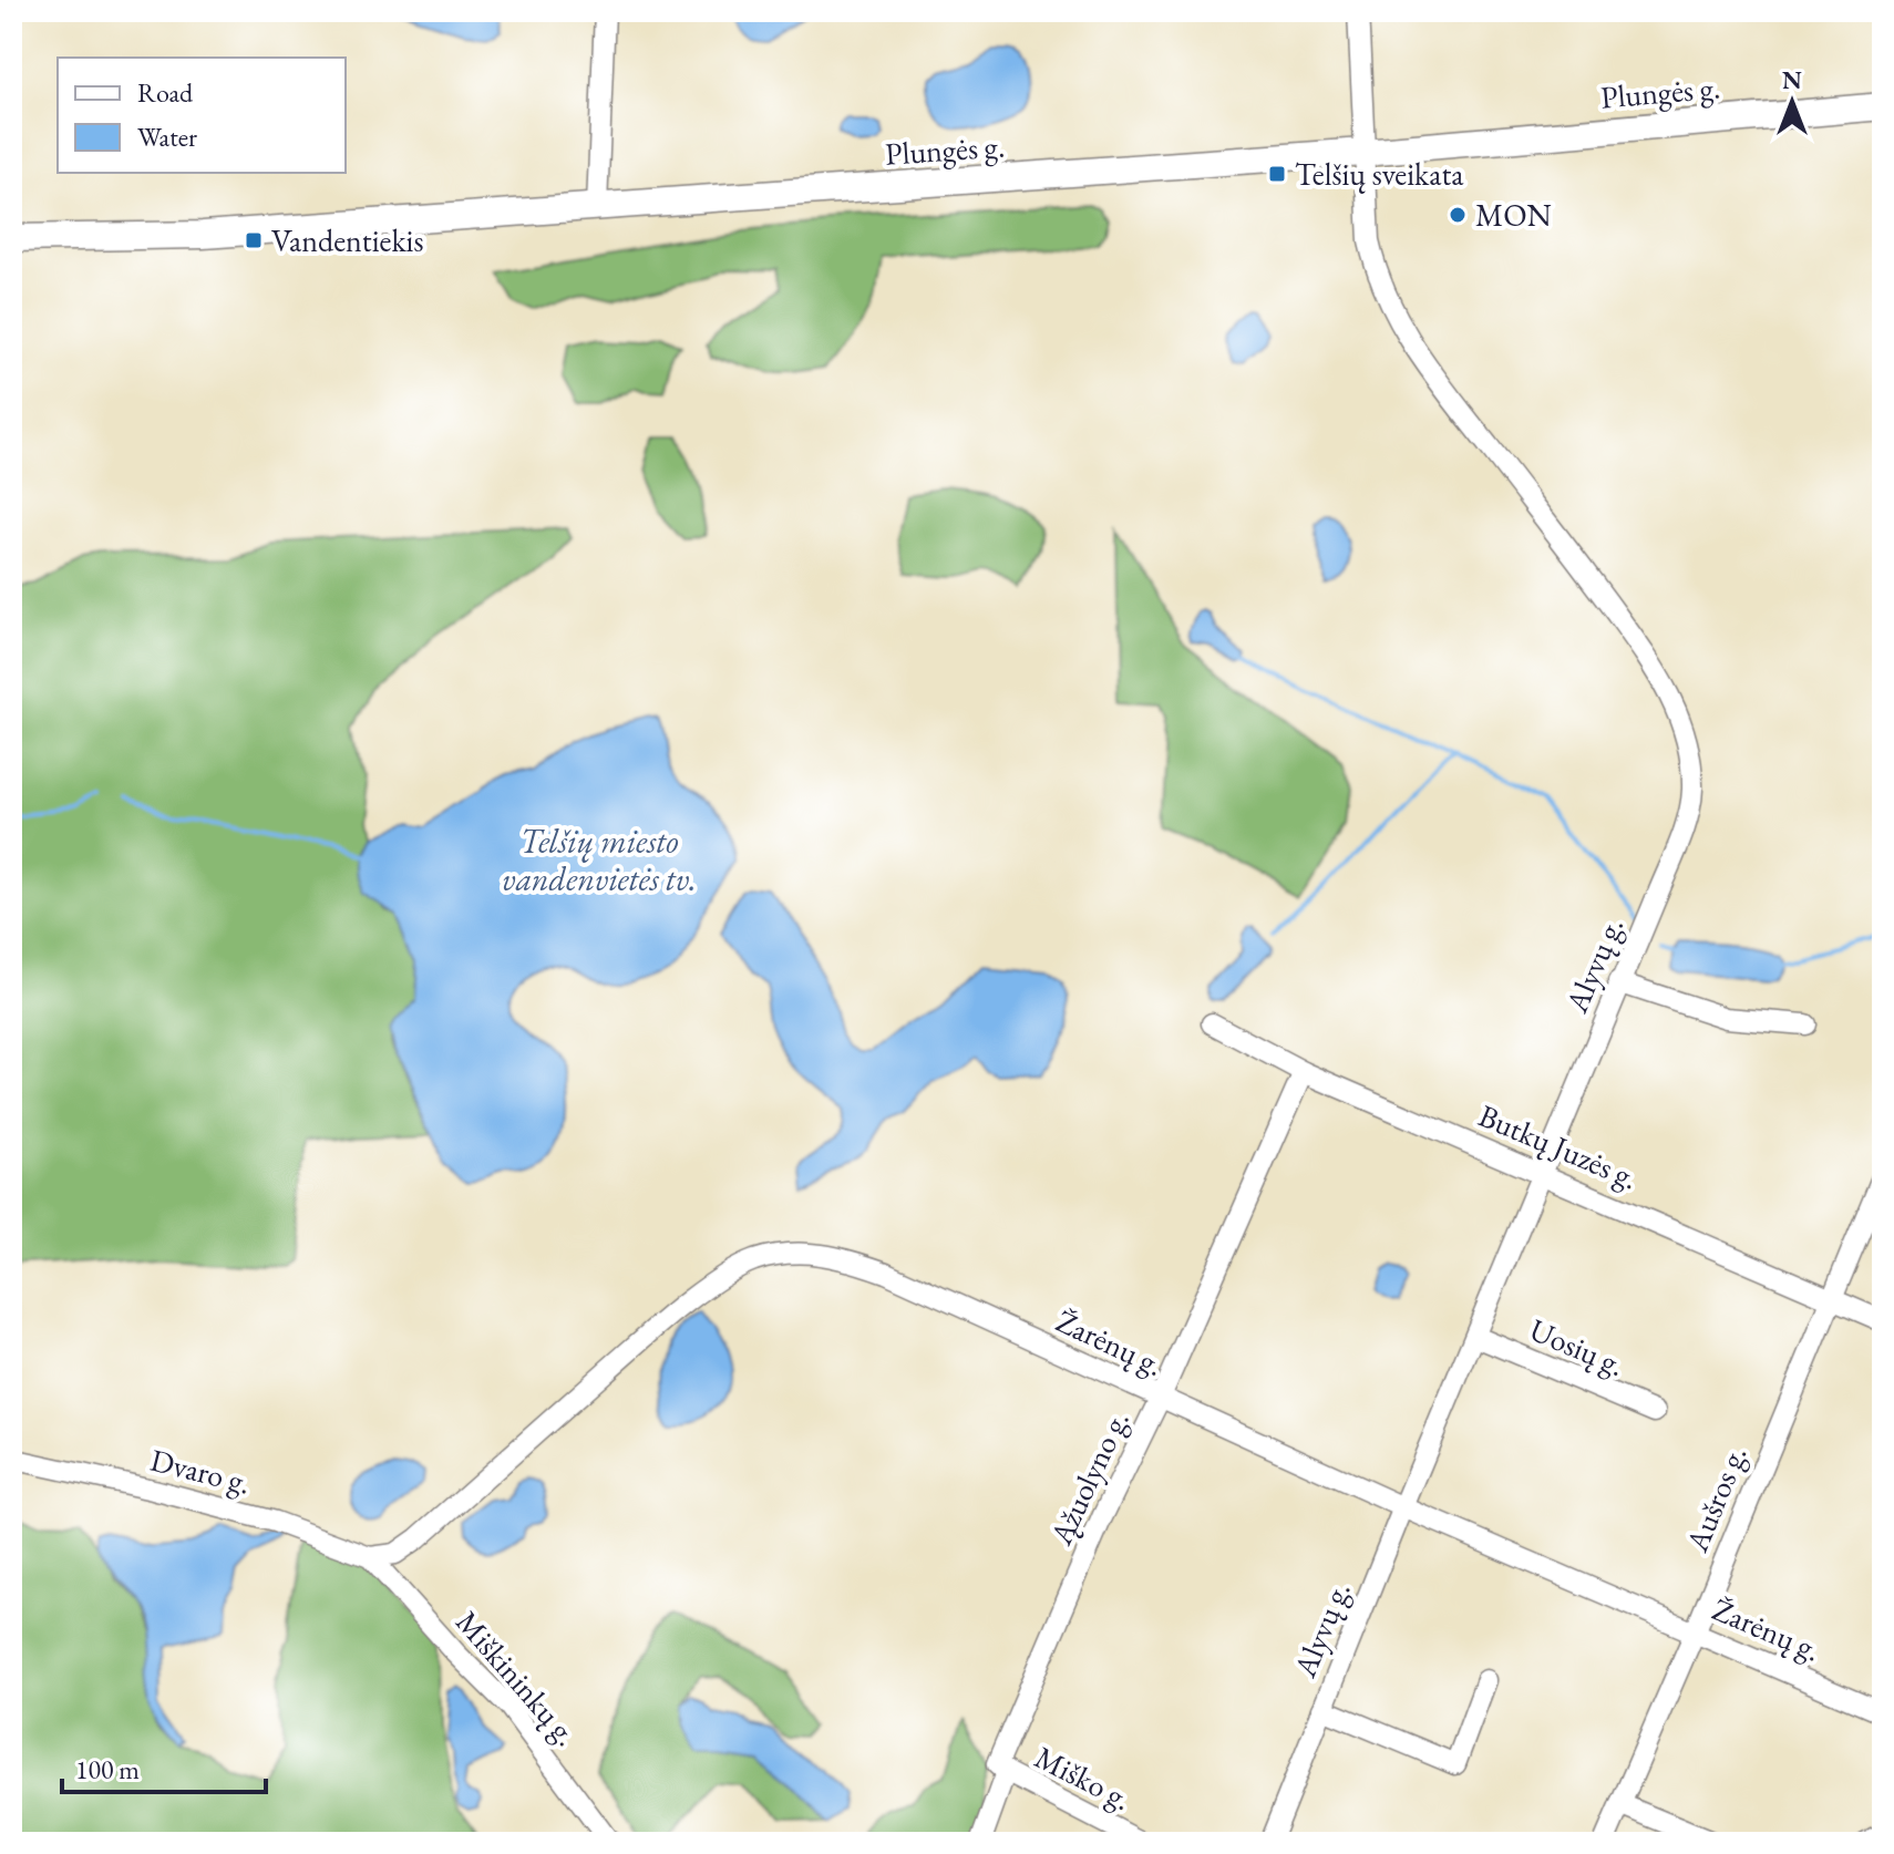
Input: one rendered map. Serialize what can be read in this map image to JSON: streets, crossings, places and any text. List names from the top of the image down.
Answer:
{
  "streets": {
    "main road": ["Plungės g."],
    "street": [
      "Alyvų g.",
      "Butkų Juzės g.",
      "Žarėnų g.",
      "Uosių g.",
      "Dvaro g.",
      "Ąžuolyno g.",
      "Aušros g.",
      "Miškininkų g.",
      "Miško g."
    ]
  },
  "crossings": [
    ["Plungės g.", "Alyvų g."],
    ["Alyvų g.", "Butkų Juzės g."],
    ["Alyvų g.", "Žarėnų g."],
    ["Alyvų g.", "Uosių g."],
    ["Butkų Juzės g.", "Ąžuolyno g."],
    ["Butkų Juzės g.", "Aušros g."],
    ["Žarėnų g.", "Dvaro g."],
    ["Žarėnų g.", "Ąžuolyno g."],
    ["Žarėnų g.", "Aušros g."],
    ["Žarėnų g.", "Miškininkų g."],
    ["Dvaro g.", "Miškininkų g."],
    ["Ąžuolyno g.", "Miško g."]
  ],
  "water": ["Telšių miesto vandenvietės tv."],
  "places": {
    "transit": ["Telšių sveikata", "Vandentiekis"],
    "other": ["MON"]
  },
  "legend": ["Road", "Water"],
  "scale_bar": "100 m",
  "north": "top"
}
